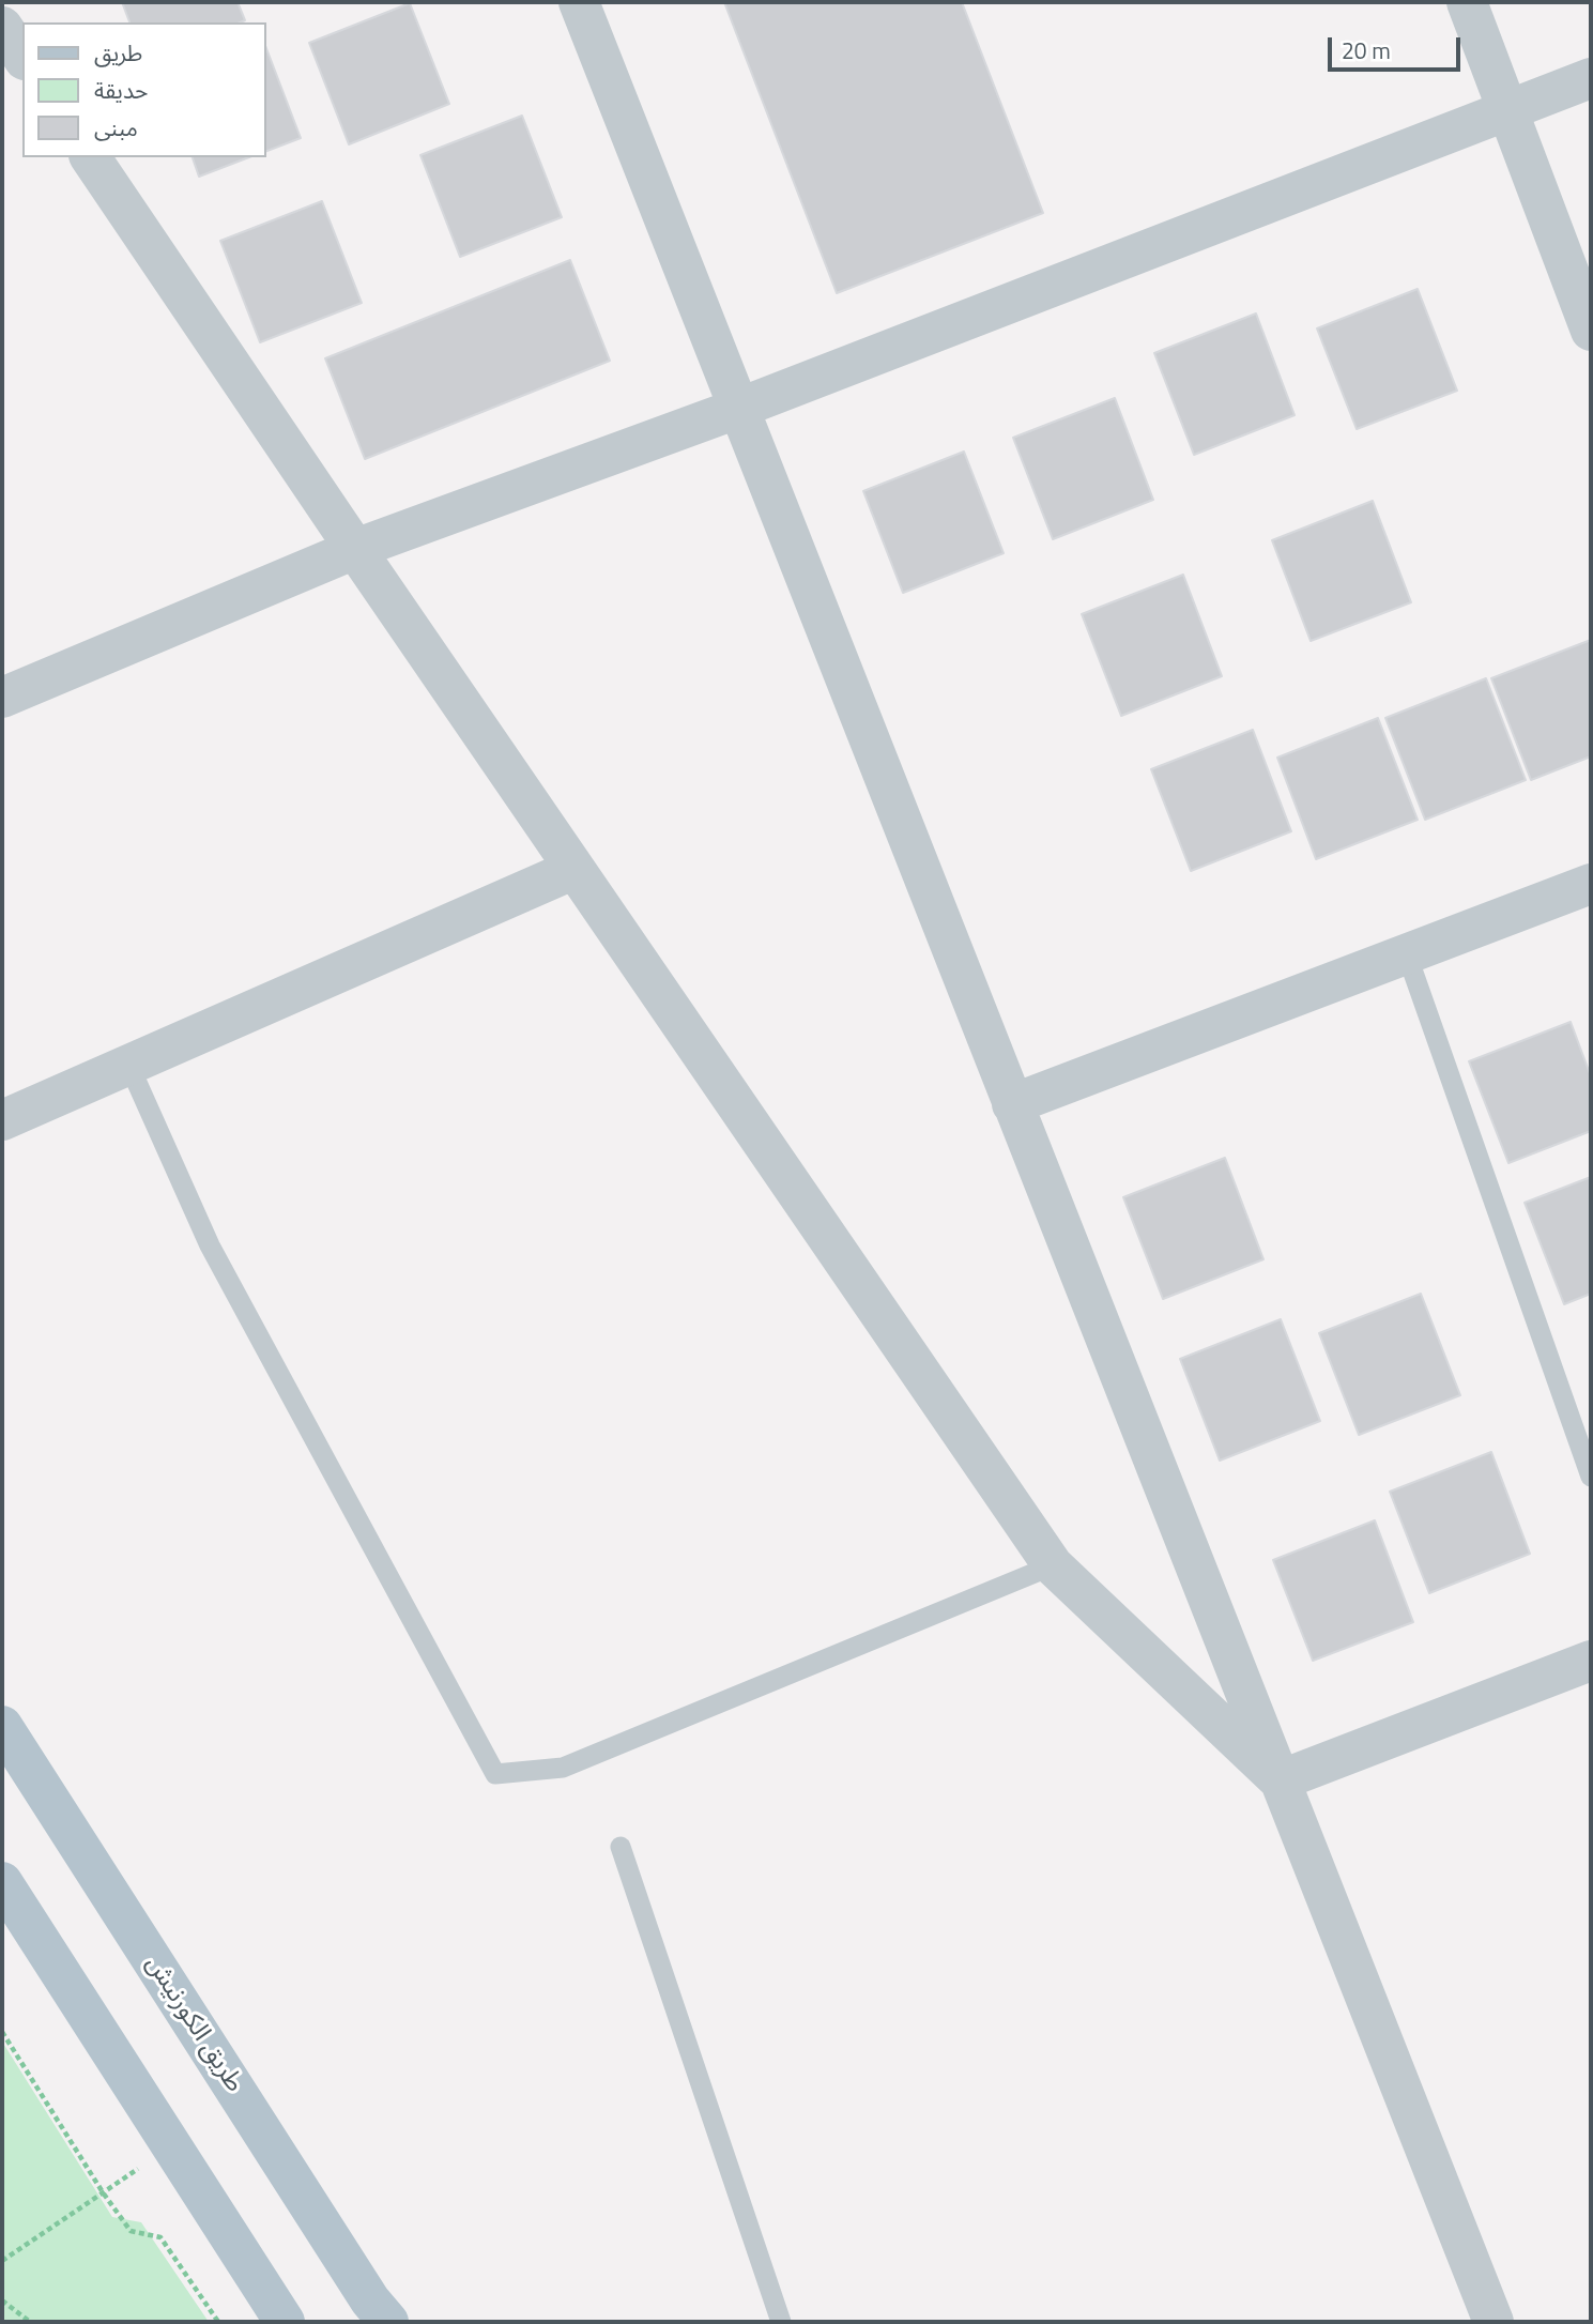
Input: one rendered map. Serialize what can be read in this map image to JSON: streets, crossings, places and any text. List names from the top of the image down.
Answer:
{
  "streets": {
    "main road": ["طريق الكورنيش"]
  },
  "legend": ["طريق", "حديقة", "مبنى"],
  "scale_bar": "20 m"
}
